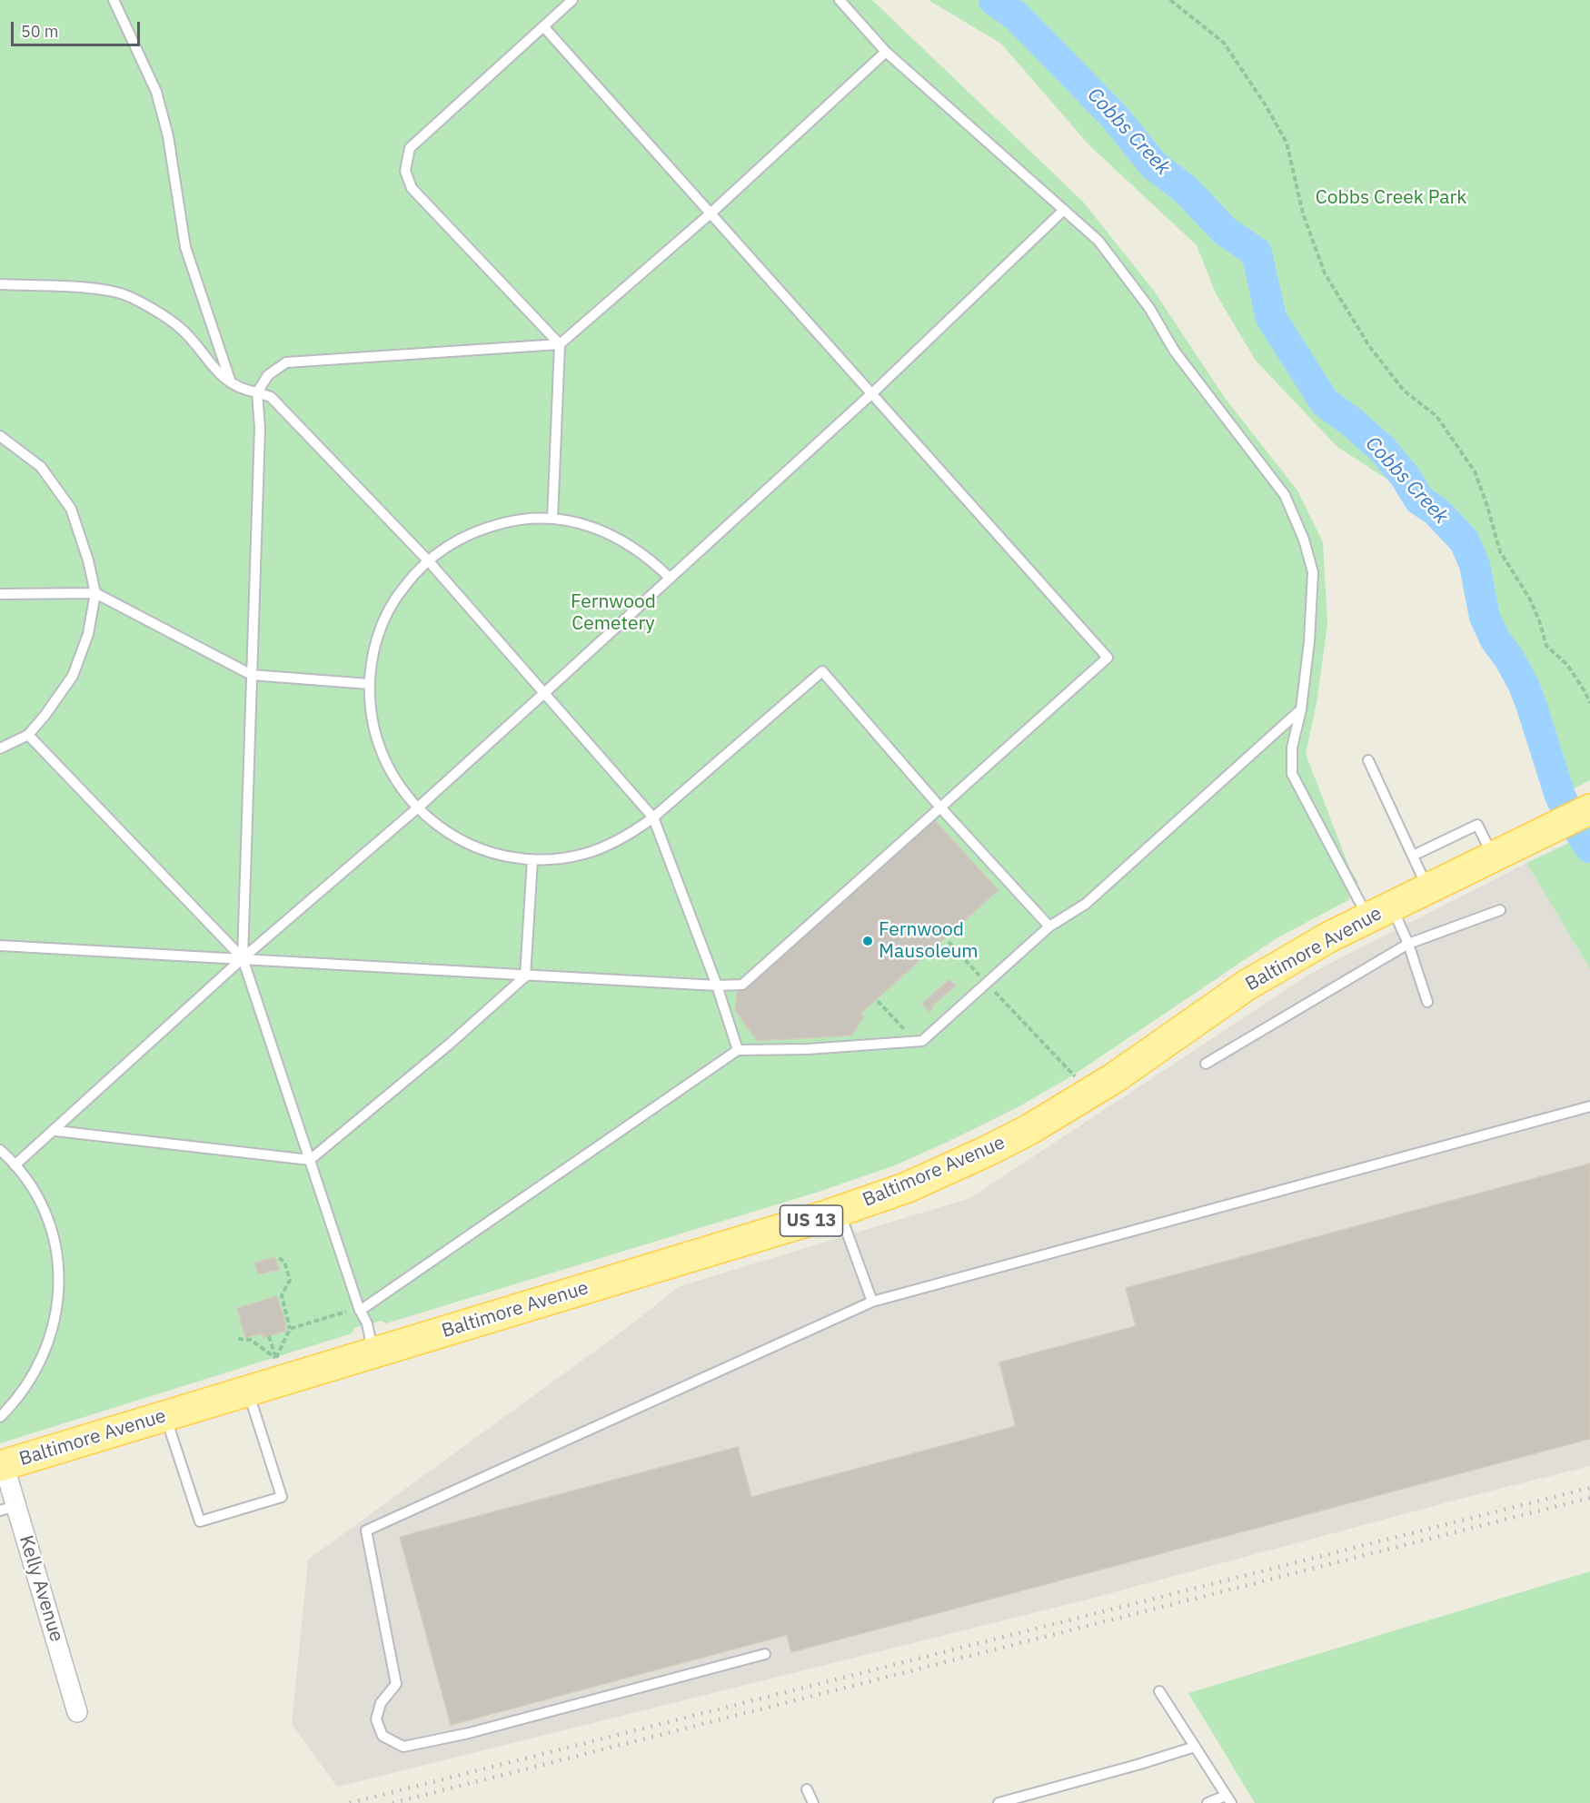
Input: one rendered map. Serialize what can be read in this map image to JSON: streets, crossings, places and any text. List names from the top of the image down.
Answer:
{
  "streets": {
    "main road": ["Baltimore Avenue", "US 13"],
    "street": ["Kelly Avenue"]
  },
  "crossings": [
    ["Baltimore Avenue", "Kelly Avenue"]
  ],
  "water": ["Cobbs Creek"],
  "parks": ["Cobbs Creek Park", "Fernwood Cemetery"],
  "places": ["Fernwood Mausoleum"],
  "scale_bar": "50 m"
}
